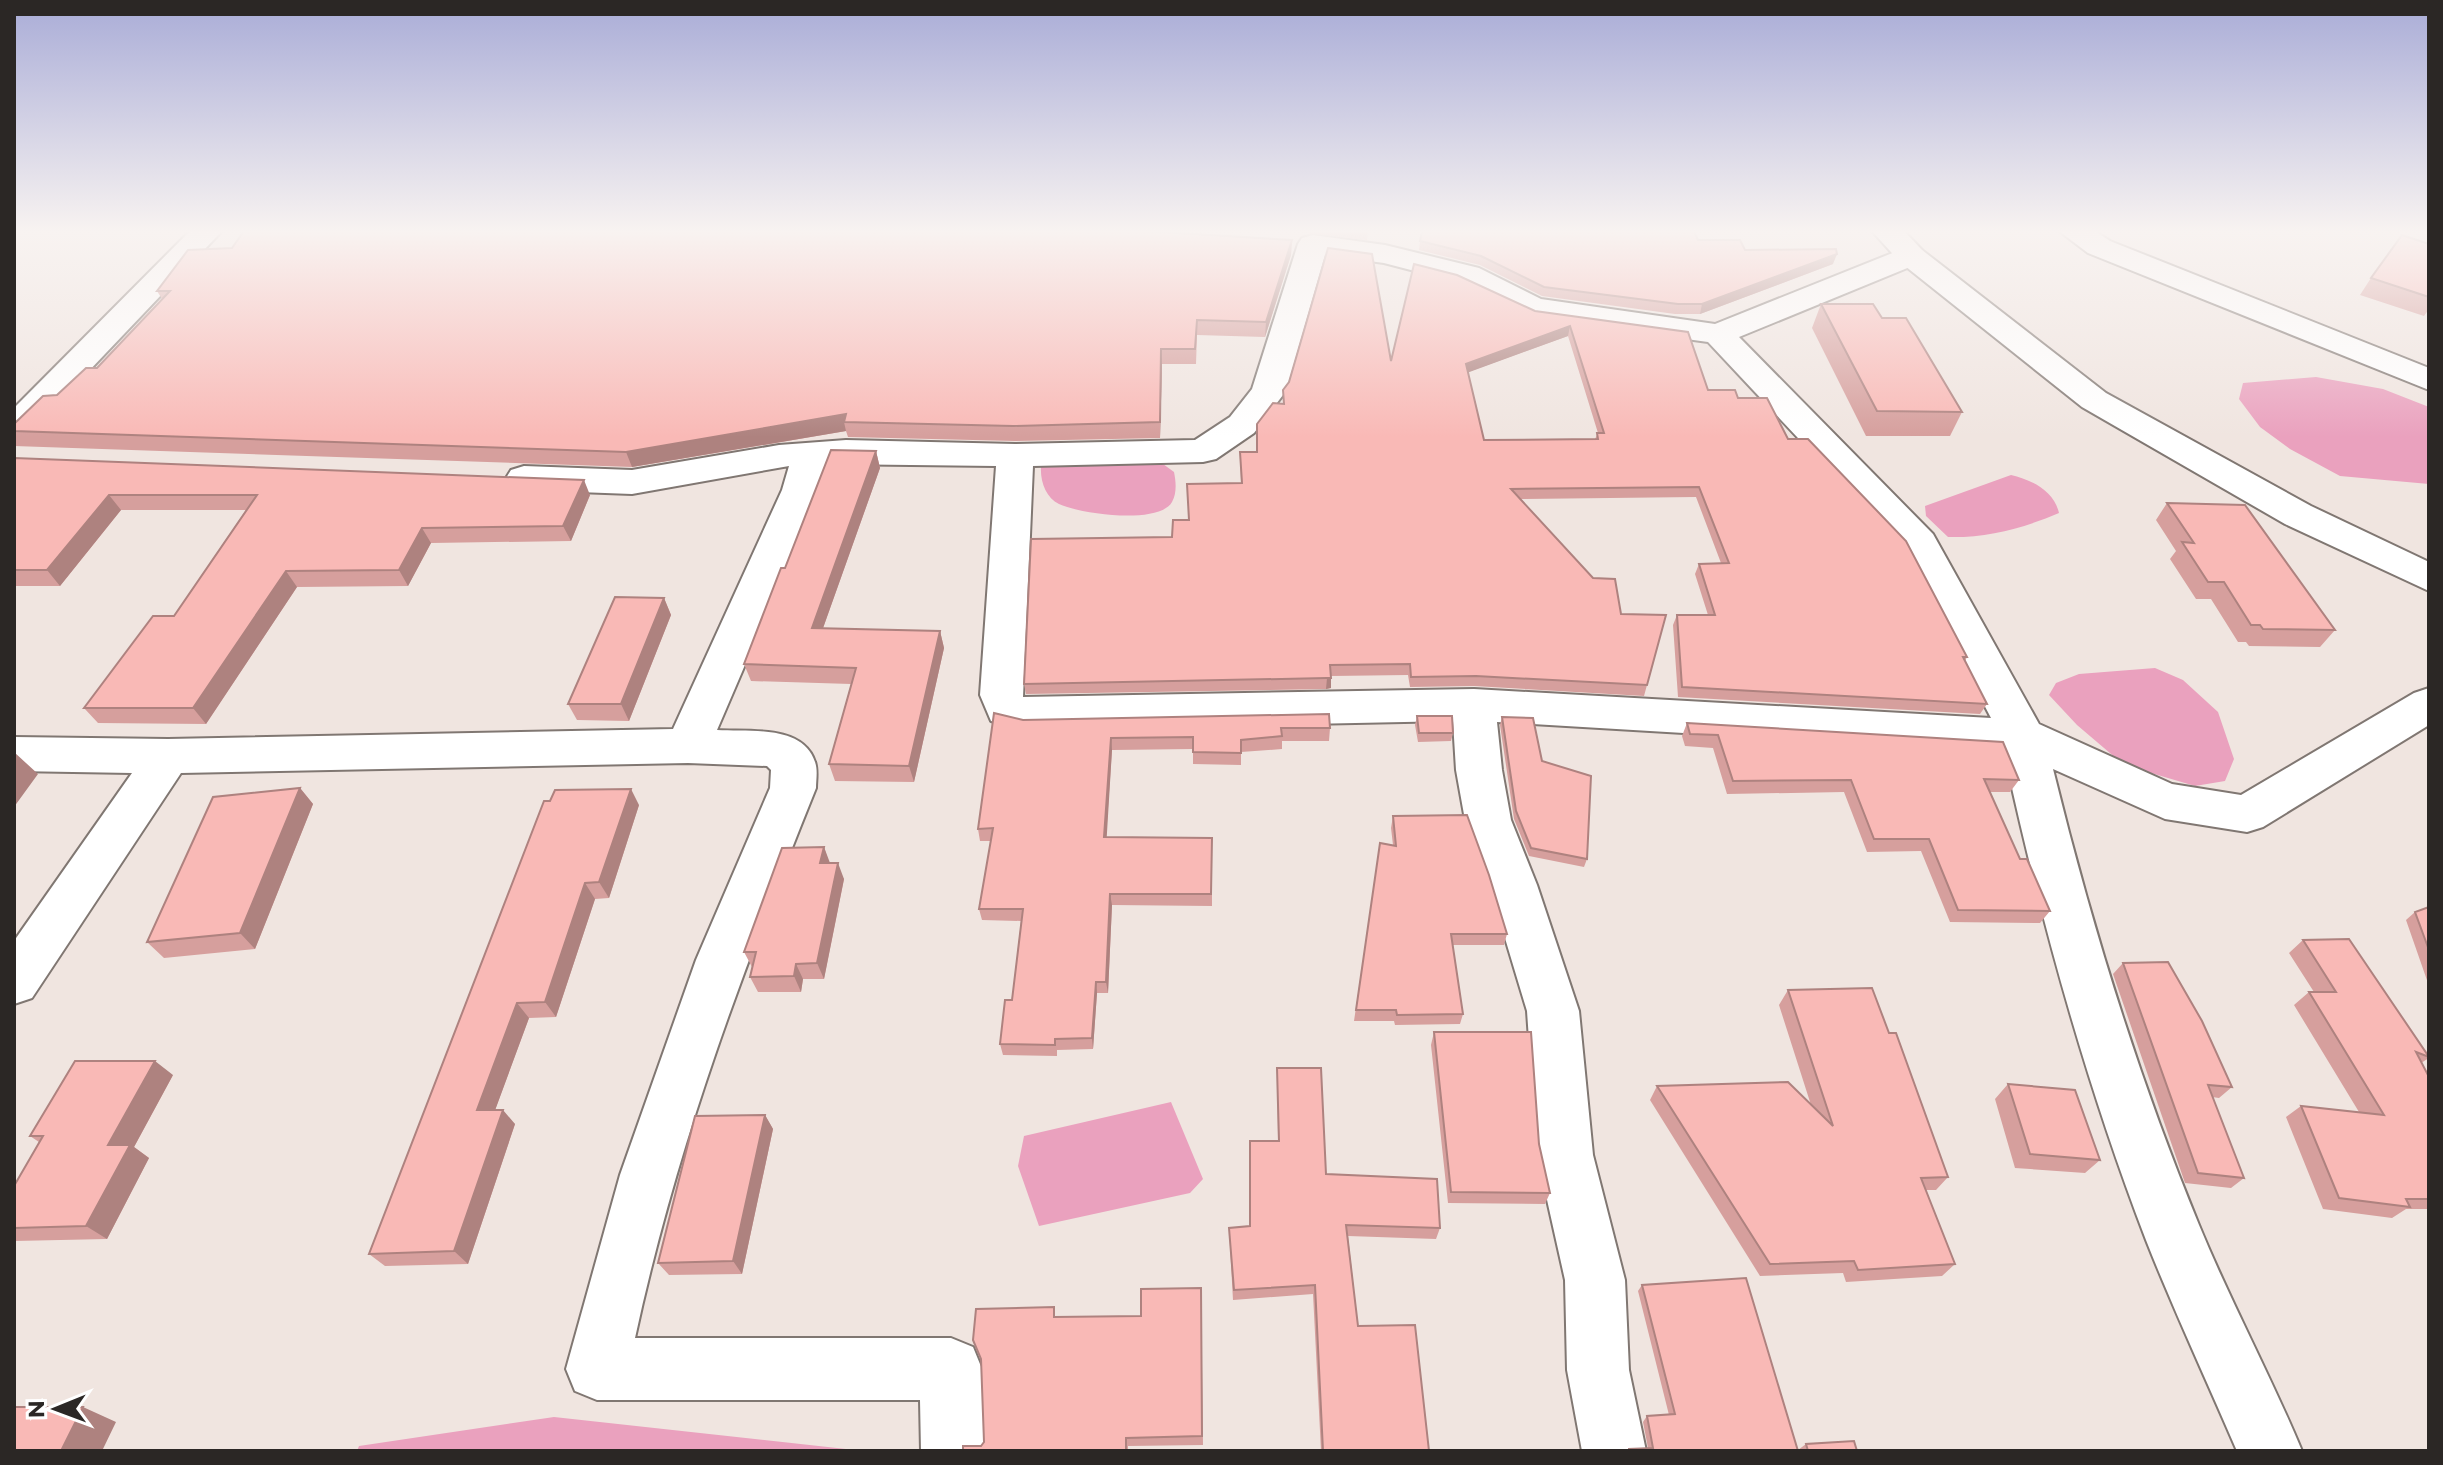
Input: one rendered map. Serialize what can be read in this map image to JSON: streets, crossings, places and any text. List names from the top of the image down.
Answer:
{
  "north": "left"
}
